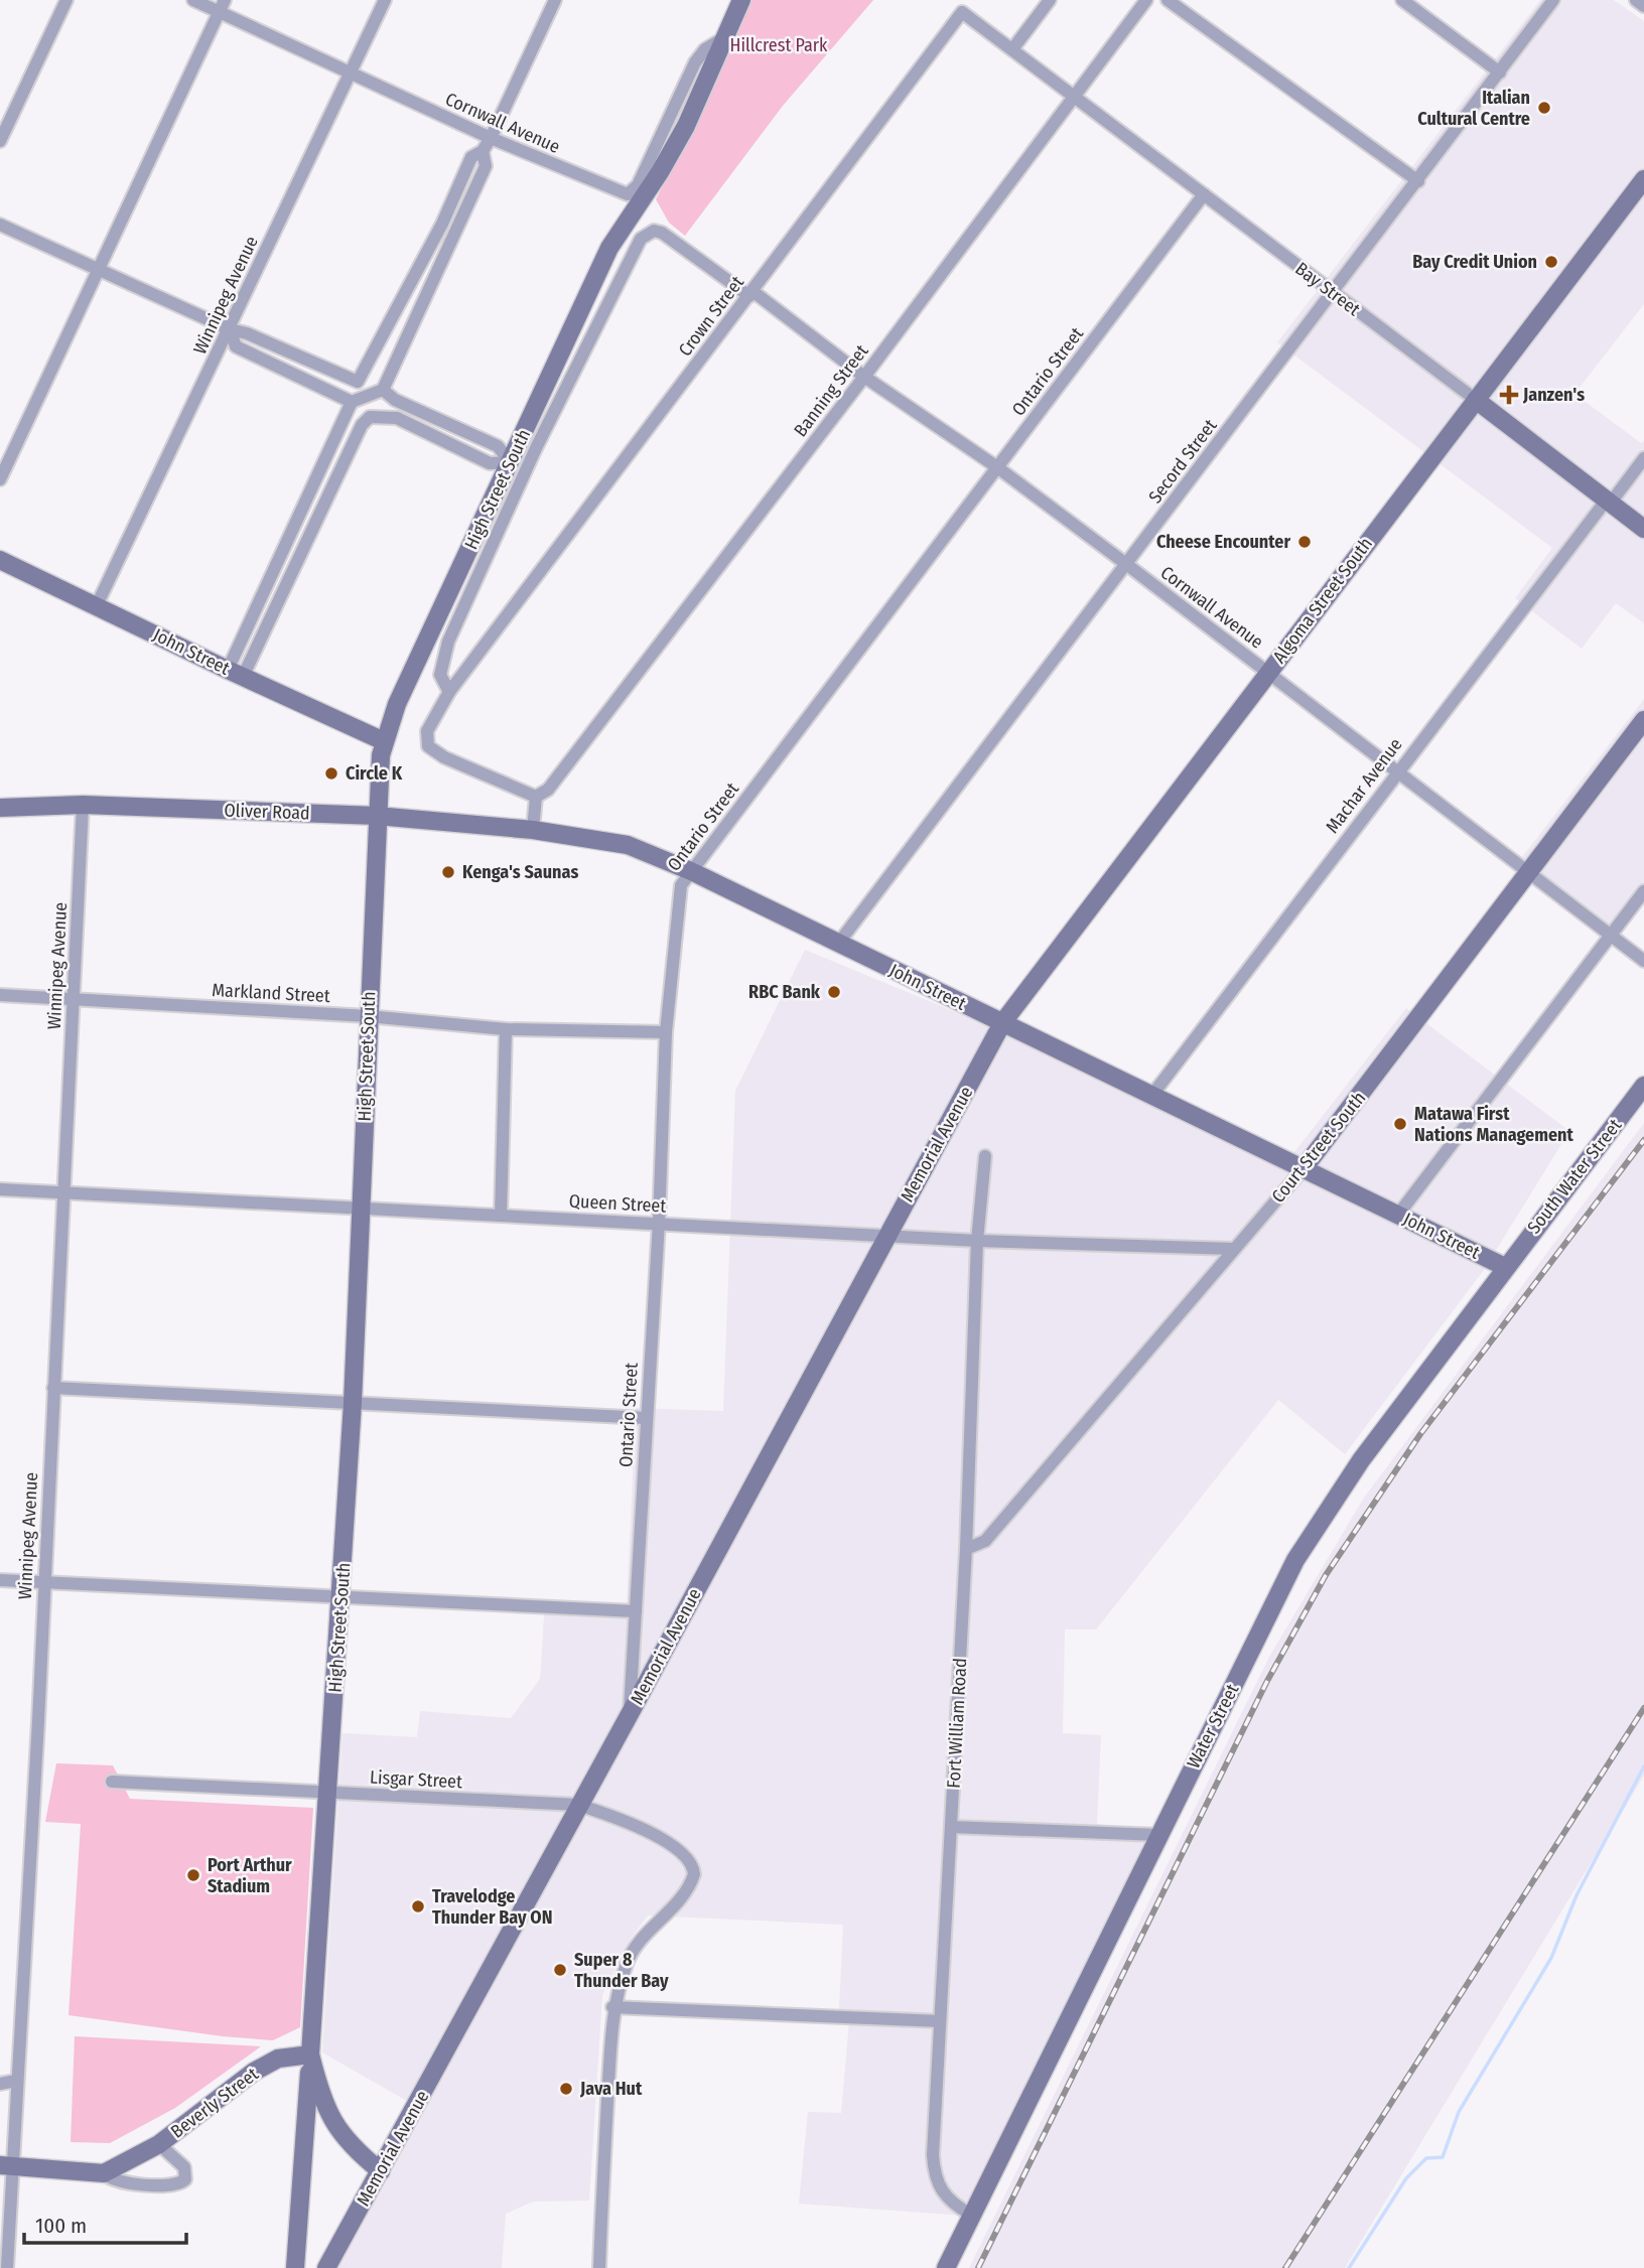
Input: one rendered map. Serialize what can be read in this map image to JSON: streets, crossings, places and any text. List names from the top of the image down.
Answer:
{
  "streets": {
    "main road": [
      "Bay Street",
      "High Street South",
      "Algoma Street South",
      "John Street",
      "Oliver Road",
      "Memorial Avenue",
      "Court Street South",
      "South Water Street",
      "Water Street",
      "Beverly Street"
    ],
    "street": [
      "Cornwall Avenue",
      "Winnipeg Avenue",
      "Crown Street",
      "Ontario Street",
      "Banning Street",
      "Secord Street",
      "Machar Avenue",
      "Markland Street",
      "Queen Street",
      "Fort William Road",
      "Lisgar Street"
    ]
  },
  "crossings": [
    ["Cornwall Avenue", "Winnipeg Avenue"],
    ["Cornwall Avenue", "Crown Street"],
    ["Cornwall Avenue", "Ontario Street"],
    ["Cornwall Avenue", "Banning Street"],
    ["Cornwall Avenue", "Secord Street"],
    ["Cornwall Avenue", "High Street South"],
    ["Cornwall Avenue", "Algoma Street South"],
    ["Cornwall Avenue", "Machar Avenue"],
    ["Cornwall Avenue", "Court Street South"],
    ["Bay Street", "Crown Street"],
    ["Bay Street", "Ontario Street"],
    ["Bay Street", "Banning Street"],
    ["Bay Street", "Secord Street"],
    ["Bay Street", "Algoma Street South"],
    ["Bay Street", "Machar Avenue"],
    ["Winnipeg Avenue", "John Street"],
    ["Winnipeg Avenue", "Oliver Road"],
    ["Winnipeg Avenue", "Markland Street"],
    ["Winnipeg Avenue", "Queen Street"],
    ["Winnipeg Avenue", "Beverly Street"],
    ["Ontario Street", "John Street"],
    ["Ontario Street", "Markland Street"],
    ["Ontario Street", "Memorial Avenue"],
    ["Ontario Street", "Queen Street"],
    ["Secord Street", "John Street"],
    ["High Street South", "John Street"],
    ["High Street South", "Oliver Road"],
    ["High Street South", "Markland Street"],
    ["High Street South", "Memorial Avenue"],
    ["High Street South", "Queen Street"],
    ["High Street South", "Lisgar Street"],
    ["High Street South", "Beverly Street"],
    ["Algoma Street South", "John Street"],
    ["Algoma Street South", "Memorial Avenue"],
    ["John Street", "Machar Avenue"],
    ["John Street", "Oliver Road"],
    ["John Street", "Memorial Avenue"],
    ["John Street", "Court Street South"],
    ["John Street", "South Water Street"],
    ["John Street", "Water Street"],
    ["Memorial Avenue", "Queen Street"],
    ["Memorial Avenue", "Lisgar Street"],
    ["Court Street South", "Queen Street"],
    ["Court Street South", "Fort William Road"],
    ["South Water Street", "Water Street"],
    ["Queen Street", "Fort William Road"],
    ["Fort William Road", "Water Street"]
  ],
  "parks": ["Hillcrest Park"],
  "places": {
    "other": [
      "Italian Cultural Centre",
      "Bay Credit Union",
      "Cheese Encounter",
      "Circle K",
      "Kenga's Saunas",
      "RBC Bank",
      "Matawa First Nations Management",
      "Port Arthur Stadium",
      "Travelodge Thunder Bay ON",
      "Super 8 Thunder Bay",
      "Java Hut"
    ],
    "health": ["Janzen's"]
  },
  "scale_bar": "100 m"
}
